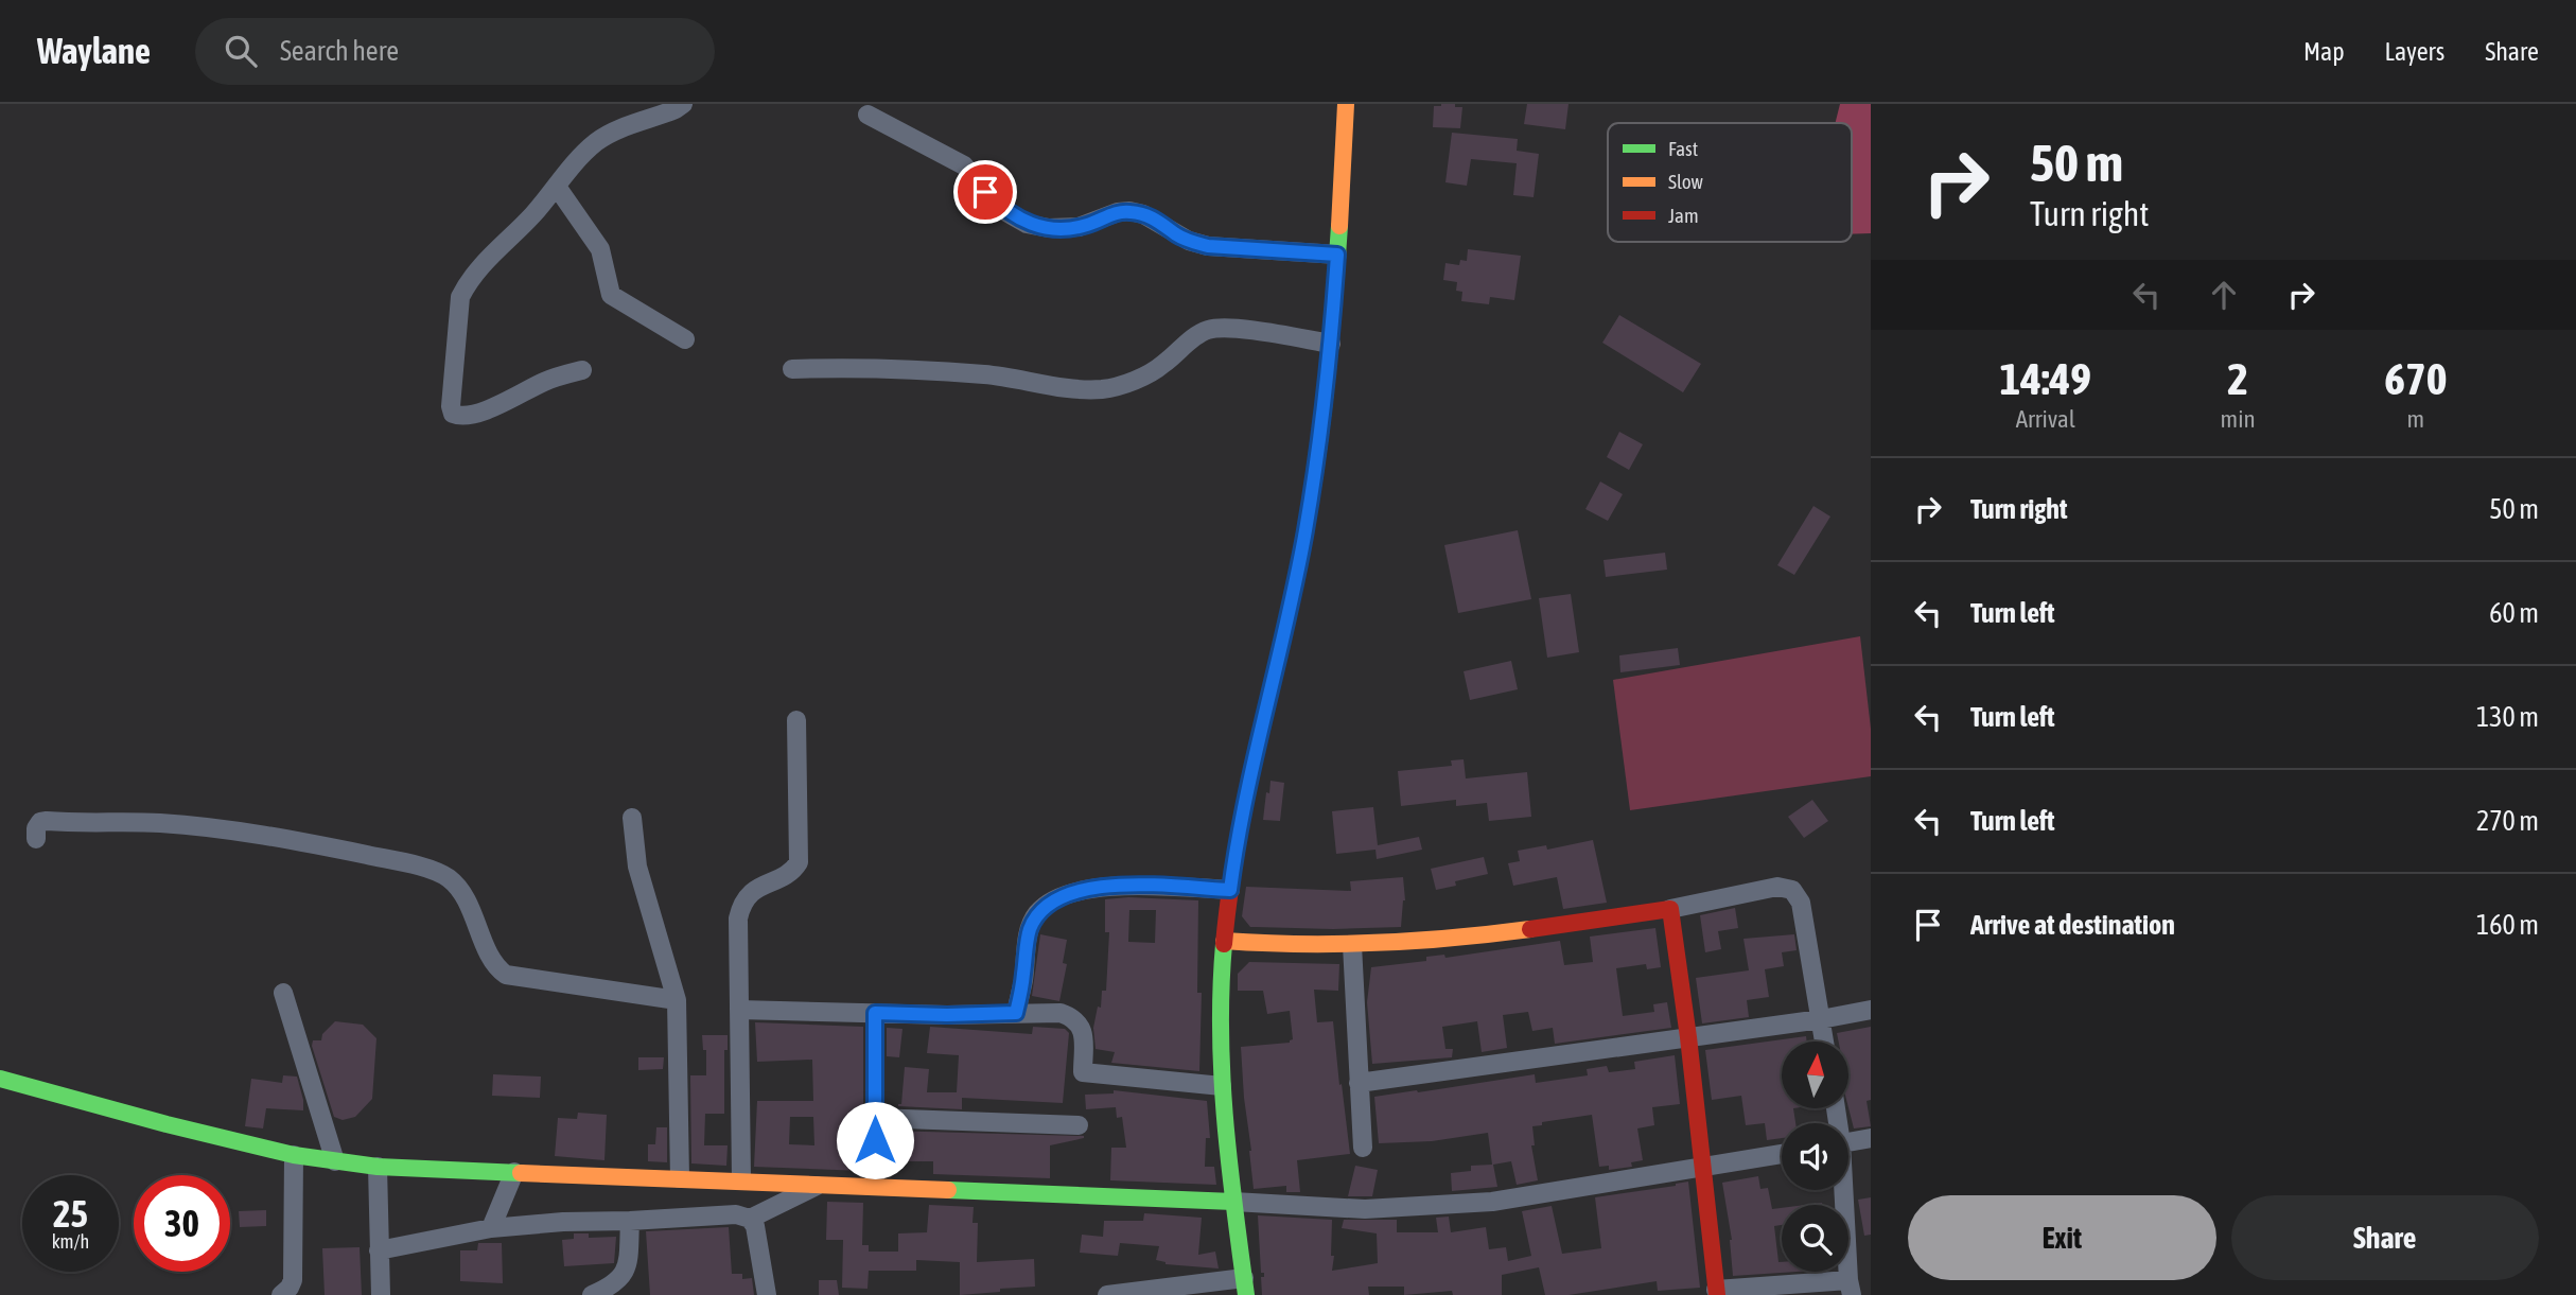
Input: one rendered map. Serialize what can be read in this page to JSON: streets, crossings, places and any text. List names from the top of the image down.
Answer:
{
  "legend": ["Fast", "Slow", "Jam"],
  "north": "top",
  "page": {
    "header": "Waylane",
    "search": "Search here",
    "nav": ["Map", "Layers", "Share"],
    "turn": ["50 m", "Turn right"],
    "eta": [
      "14:49",
      "Arrival",
      "2",
      "min",
      "670",
      "m"
    ],
    "list": [
      {
        "name": "Turn right",
        "value": "50 m"
      },
      {
        "name": "Turn left",
        "value": "60 m"
      },
      {
        "name": "Turn left",
        "value": "130 m"
      },
      {
        "name": "Turn left",
        "value": "270 m"
      },
      {
        "name": "Arrive at destination",
        "value": "160 m"
      }
    ],
    "speed": "25 km/h",
    "limit": "30",
    "buttons": ["Exit", "Share"]
  }
}
